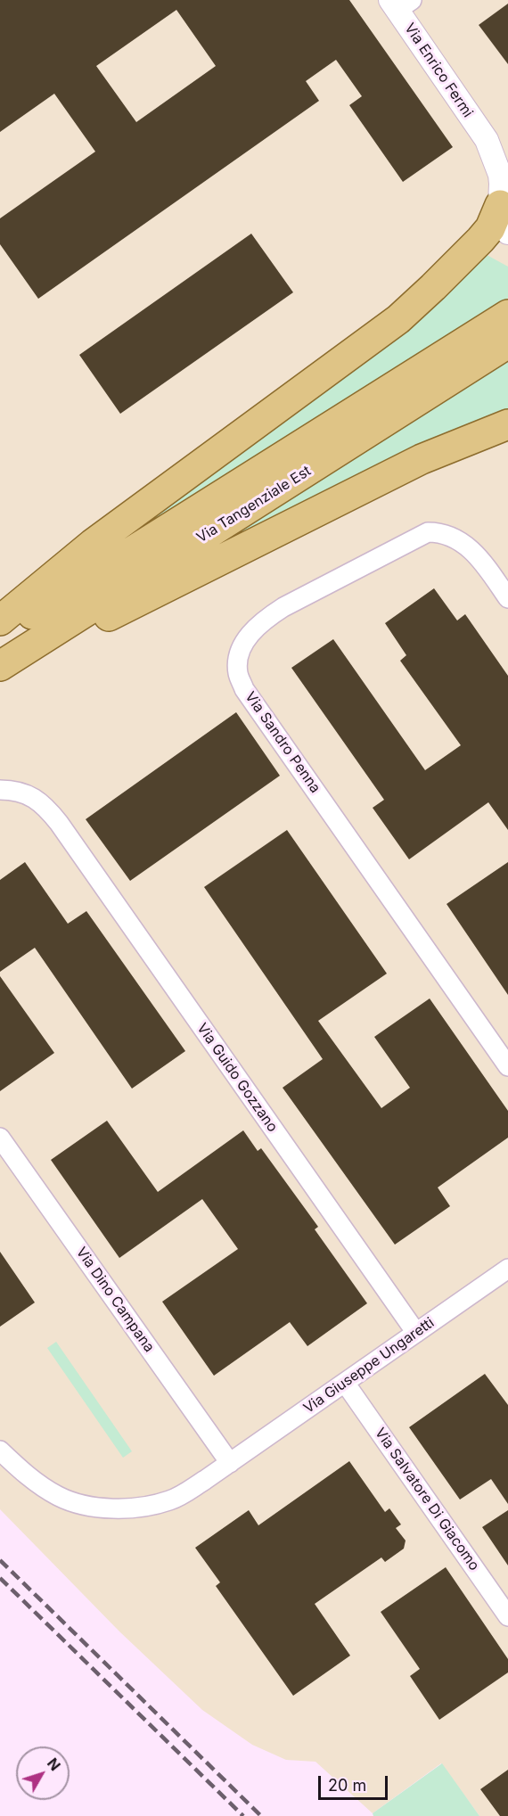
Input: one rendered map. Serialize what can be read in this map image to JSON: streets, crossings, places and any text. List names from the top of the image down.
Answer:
{
  "streets": {
    "main road": ["Via Tangenziale Est"],
    "street": [
      "Via Enrico Fermi",
      "Via Sandro Penna",
      "Via Guido Gozzano",
      "Via Dino Campana",
      "Via Giuseppe Ungaretti",
      "Via Salvatore Di Giacomo"
    ]
  },
  "crossings": [
    ["Via Guido Gozzano", "Via Giuseppe Ungaretti"],
    ["Via Dino Campana", "Via Giuseppe Ungaretti"],
    ["Via Giuseppe Ungaretti", "Via Salvatore Di Giacomo"]
  ],
  "scale_bar": "20 m",
  "north": "top right"
}
